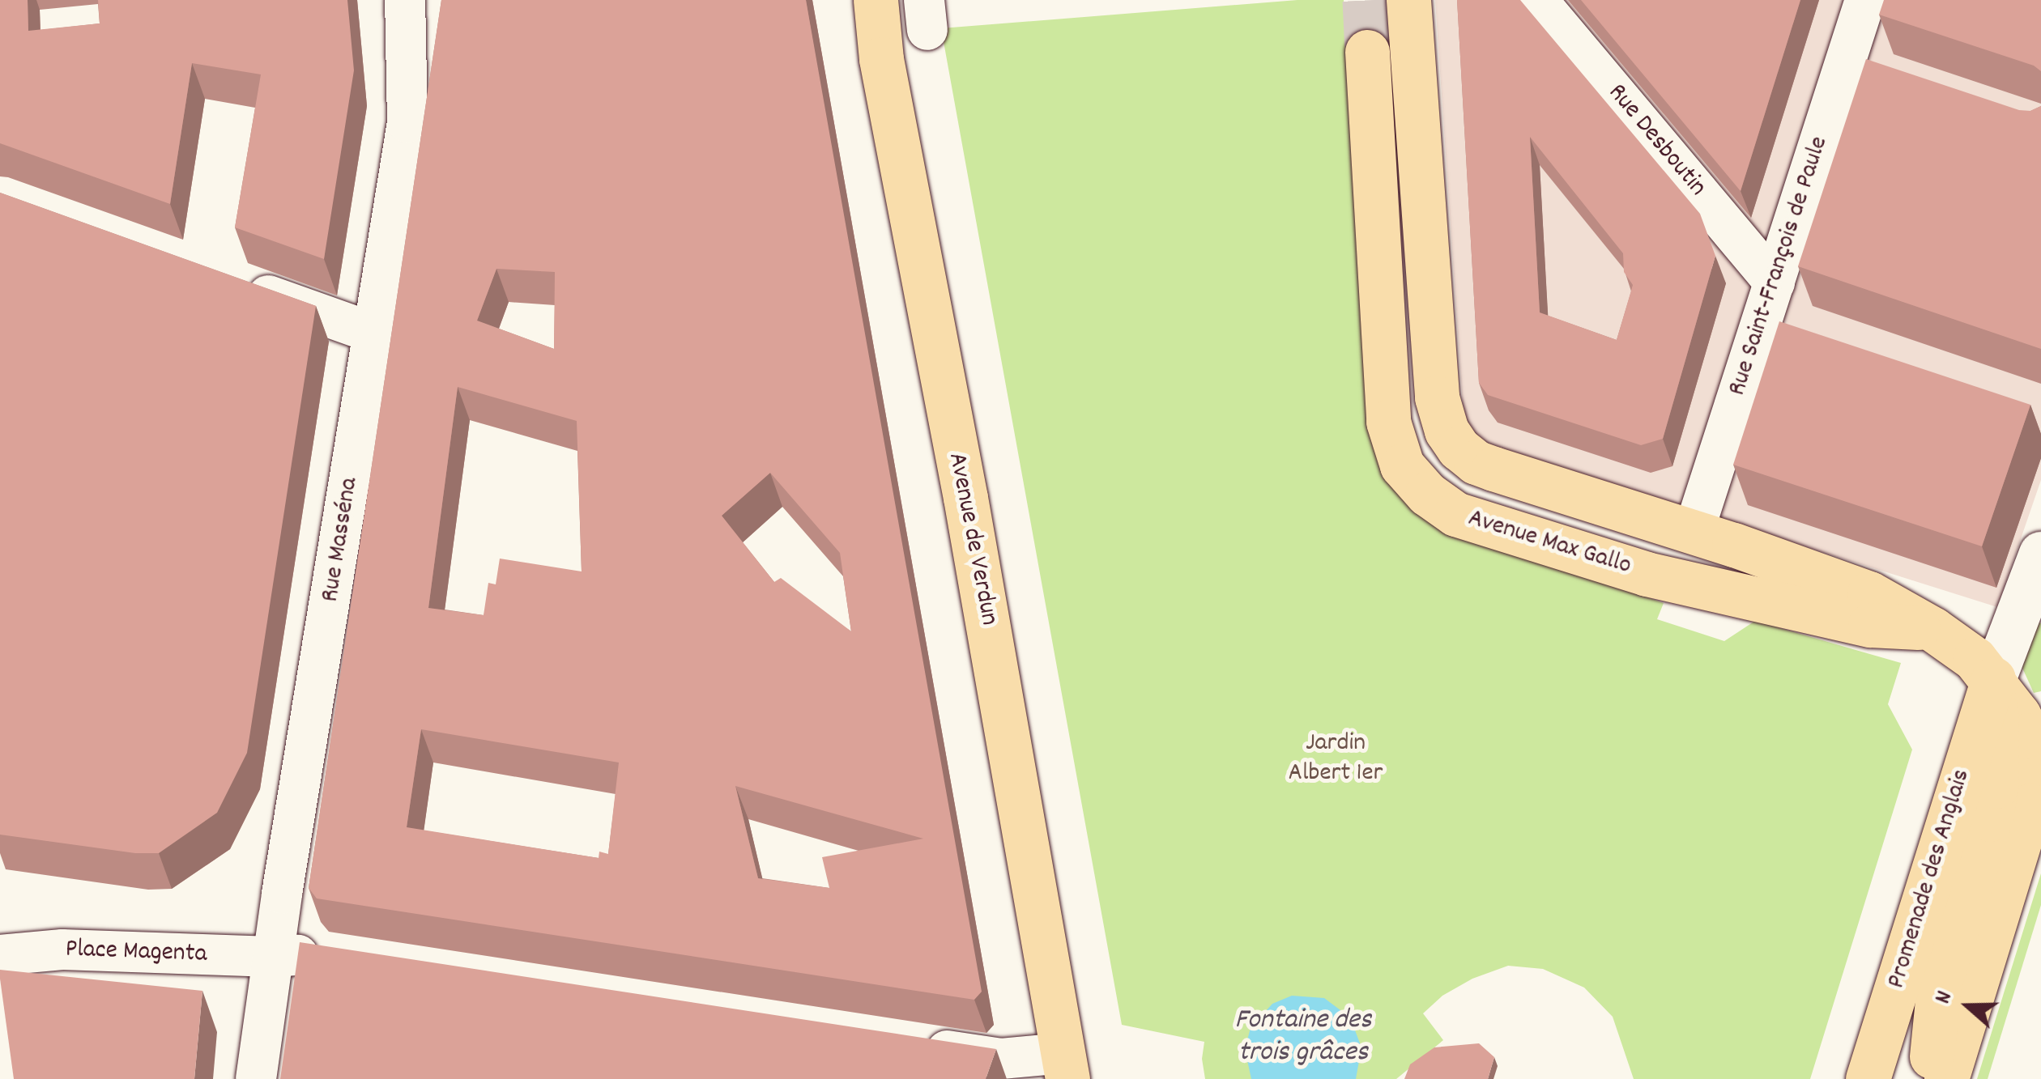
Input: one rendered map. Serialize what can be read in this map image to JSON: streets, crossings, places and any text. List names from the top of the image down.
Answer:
{
  "streets": {
    "main road": ["Avenue de Verdun", "Avenue Max Gallo", "Promenade des Anglais"],
    "street": [
      "Rue Desboutin",
      "Rue Saint-François de Paule",
      "Rue Masséna",
      "Place Magenta"
    ]
  },
  "crossings": [
    ["Rue Desboutin", "Rue Saint-François de Paule"],
    ["Rue Saint-François de Paule", "Avenue Max Gallo"],
    ["Rue Masséna", "Place Magenta"],
    ["Avenue Max Gallo", "Promenade des Anglais"]
  ],
  "water": ["Fontaine des trois grâces"],
  "parks": ["Jardin Albert 1er"],
  "north": "left"
}
